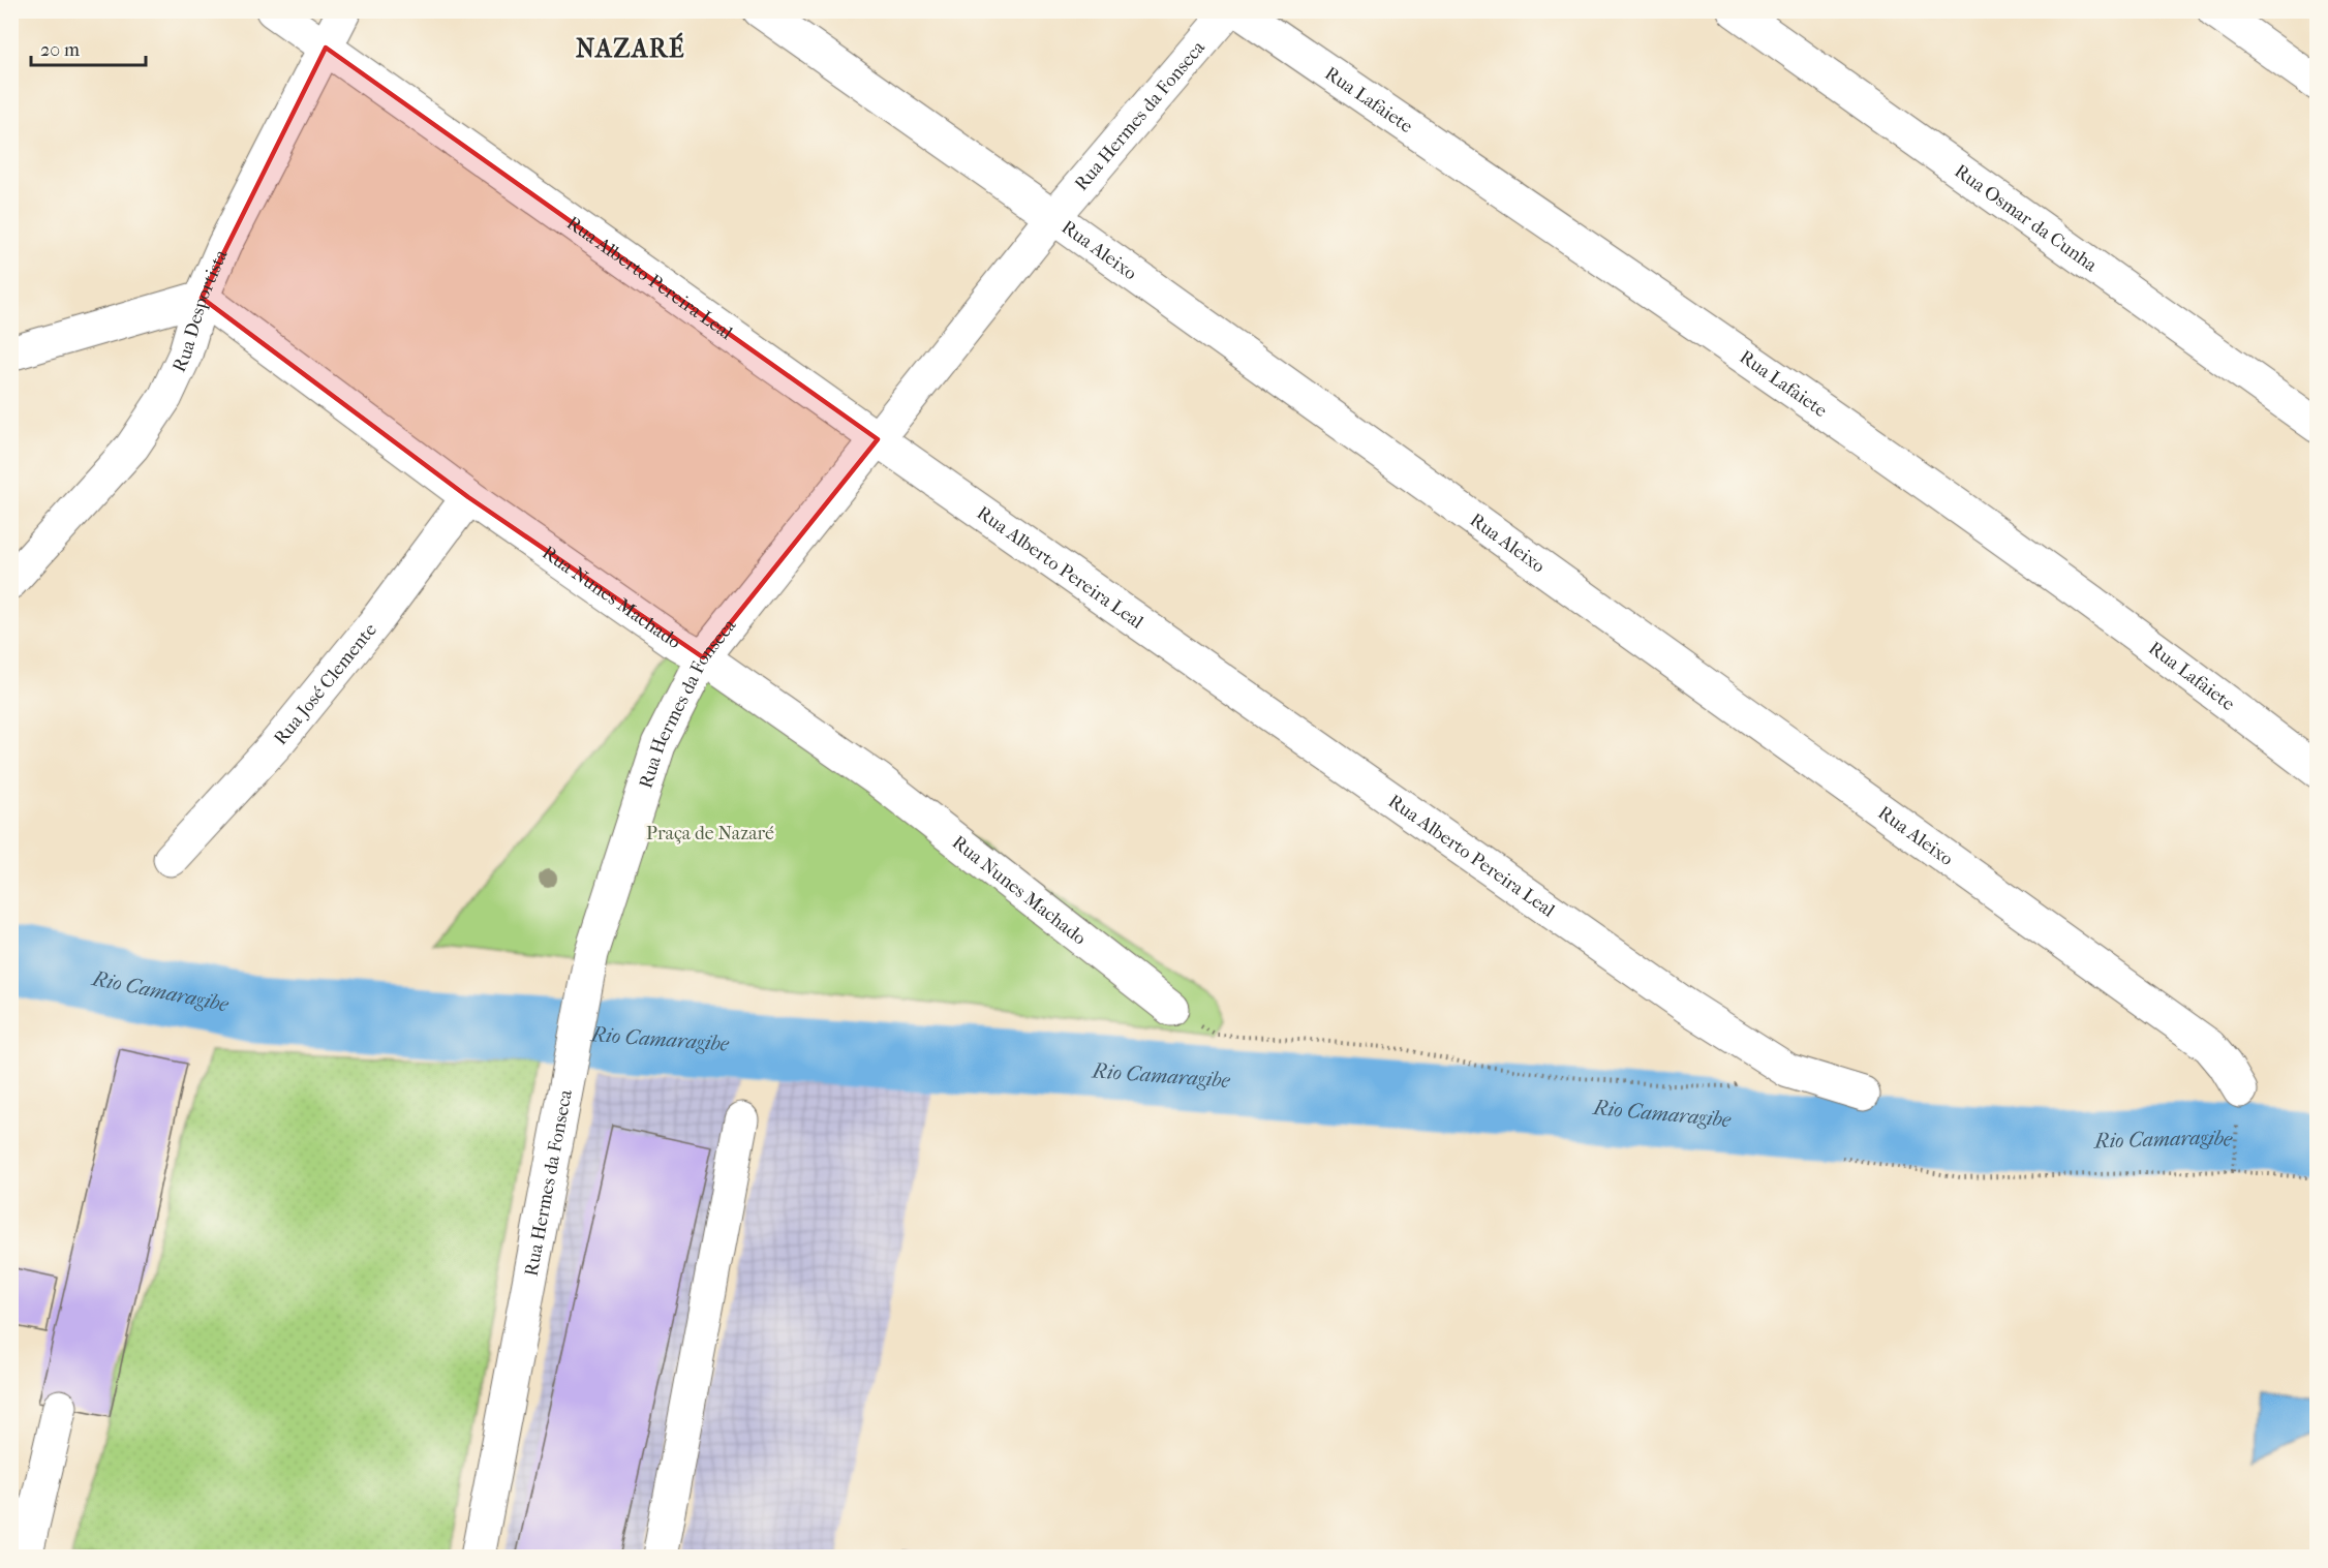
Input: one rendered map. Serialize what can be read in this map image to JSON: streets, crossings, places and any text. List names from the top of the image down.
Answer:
{
  "streets": {
    "street": [
      "Rua Lafaiete",
      "Rua Hermes da Fonseca",
      "Rua Osmar da Cunha",
      "Rua Aleixo",
      "Rua Alberto Pereira Leal",
      "Rua Desportista",
      "Rua Nunes Machado",
      "Rua José Clemente"
    ]
  },
  "crossings": [
    ["Rua Hermes da Fonseca", "Rua Aleixo"],
    ["Rua Hermes da Fonseca", "Rua Alberto Pereira Leal"],
    ["Rua Hermes da Fonseca", "Rua Nunes Machado"],
    ["Rua Alberto Pereira Leal", "Rua Desportista"],
    ["Rua Desportista", "Rua Nunes Machado"],
    ["Rua Nunes Machado", "Rua José Clemente"]
  ],
  "districts": ["NAZARÉ"],
  "water": ["Rio Camaragibe"],
  "parks": ["Praça de Nazaré"],
  "scale_bar": "20 m"
}
